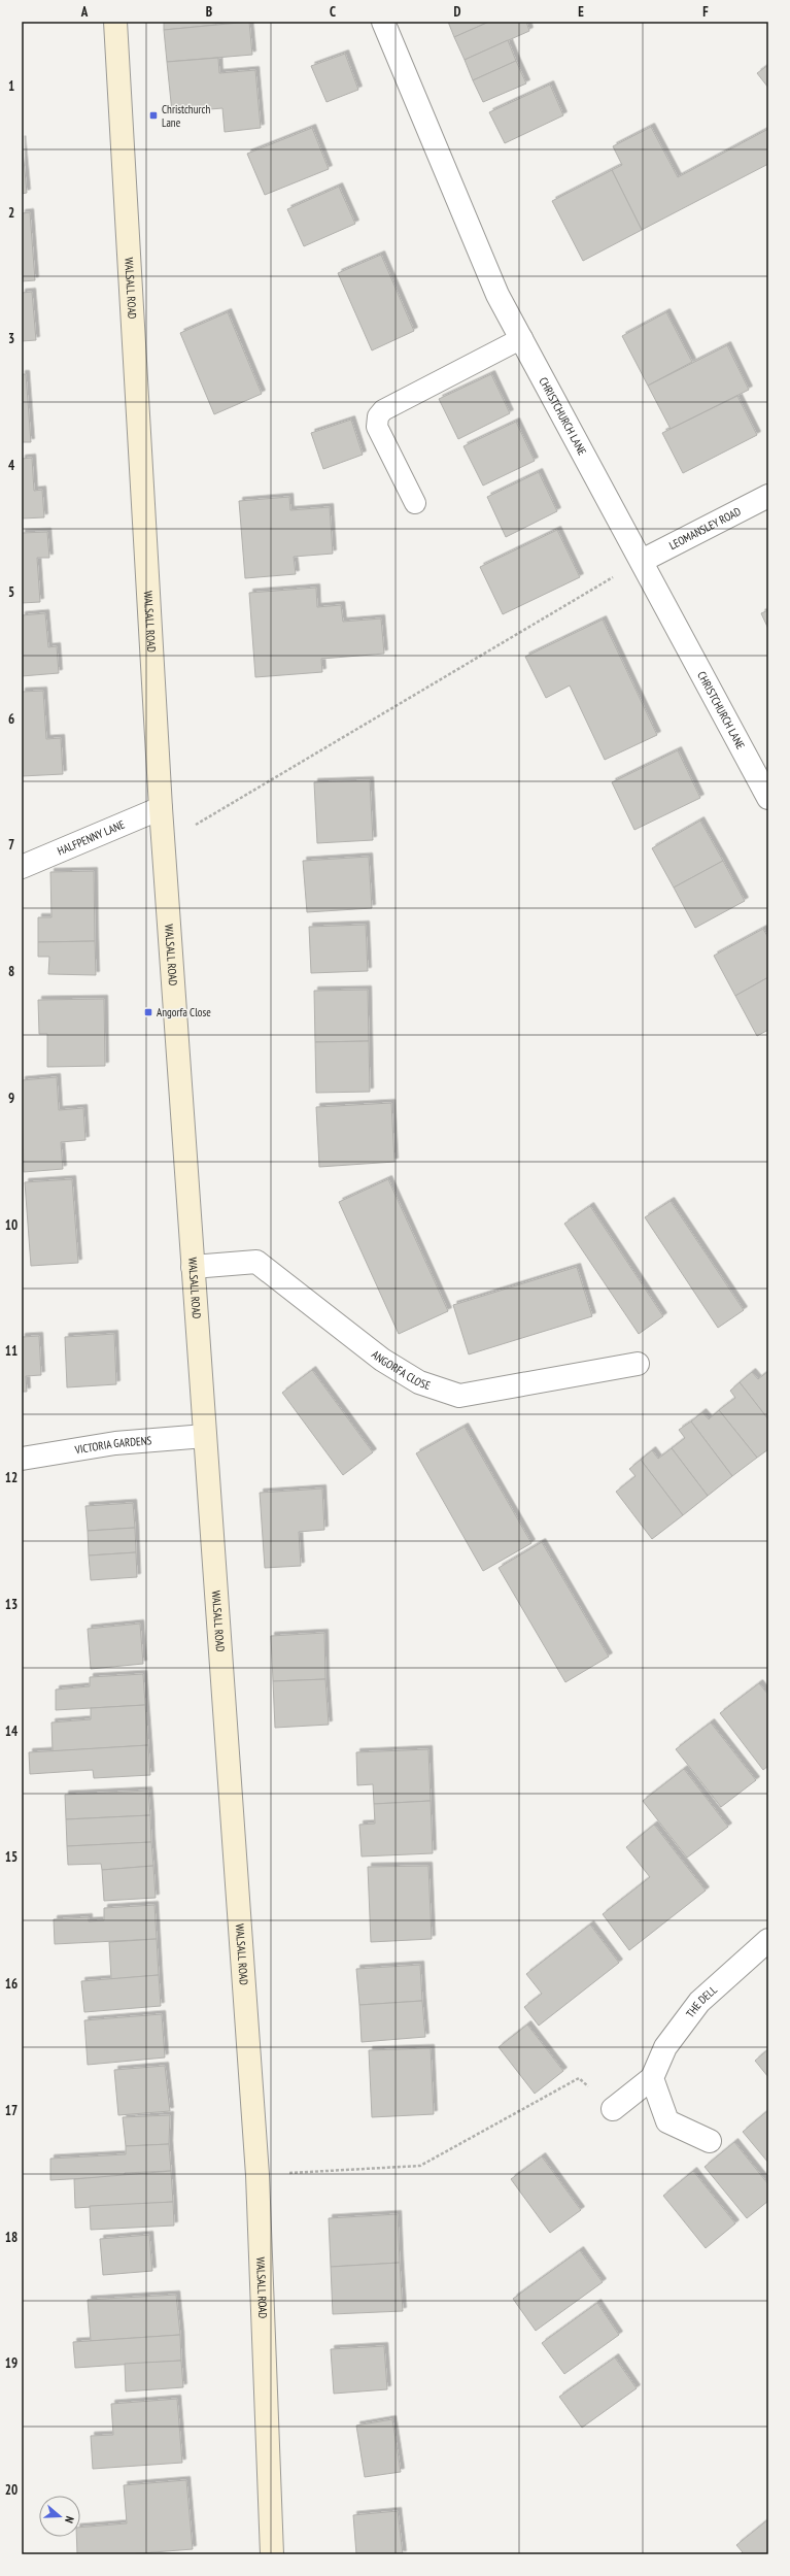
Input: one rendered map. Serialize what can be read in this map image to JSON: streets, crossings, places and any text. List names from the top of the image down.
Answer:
{
  "streets": {
    "street": [
      "WALSALL ROAD",
      "CHRISTCHURCH LANE",
      "LEOMANSLEY ROAD",
      "HALFPENNY LANE",
      "ANGORFA CLOSE",
      "VICTORIA GARDENS",
      "THE DELL"
    ]
  },
  "crossings": [
    ["WALSALL ROAD", "HALFPENNY LANE"],
    ["WALSALL ROAD", "ANGORFA CLOSE"],
    ["WALSALL ROAD", "VICTORIA GARDENS"],
    ["CHRISTCHURCH LANE", "LEOMANSLEY ROAD"]
  ],
  "places": {
    "transit": ["Christchurch Lane", "Angorfa Close"]
  },
  "north": "right",
  "grid": {
    "columns": [
      "A",
      "B",
      "C",
      "D",
      "E",
      "F"
    ],
    "rows": [
      "1",
      "2",
      "3",
      "4",
      "5",
      "6",
      "7",
      "8",
      "9",
      "10",
      "11",
      "12",
      "13",
      "14",
      "15",
      "16",
      "17",
      "18",
      "19",
      "20"
    ]
  }
}
